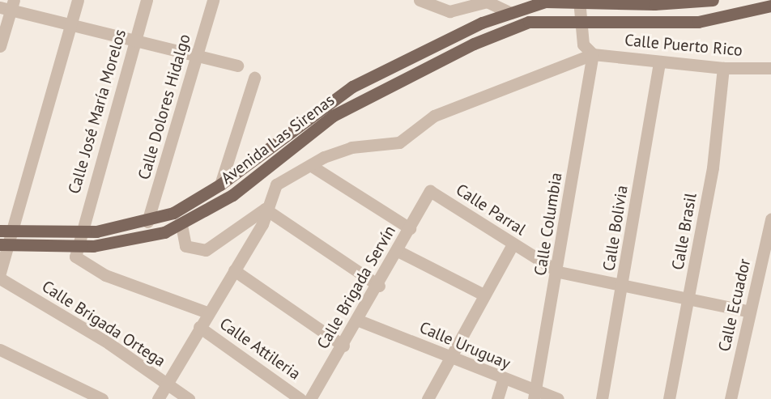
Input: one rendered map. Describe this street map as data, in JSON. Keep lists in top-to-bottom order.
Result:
{
  "streets": {
    "main road": ["Avenida Las Sirenas"],
    "street": [
      "Calle Puerto Rico",
      "Calle Dolores Hidalgo",
      "Calle José María Morelos",
      "Calle Parral",
      "Calle Columbia",
      "Calle Bolivia",
      "Calle Brasil",
      "Calle Brigada Servín",
      "Calle Ecuador",
      "Calle Brigada Ortega",
      "Calle Uruguay",
      "Calle Attileria"
    ]
  },
  "crossings": [
    ["Calle Puerto Rico", "Calle Columbia"],
    ["Calle Puerto Rico", "Calle Bolivia"],
    ["Calle Puerto Rico", "Calle Brasil"],
    ["Calle Dolores Hidalgo", "Avenida Las Sirenas"],
    ["Calle José María Morelos", "Avenida Las Sirenas"],
    ["Calle Parral", "Calle Columbia"],
    ["Calle Parral", "Calle Bolivia"],
    ["Calle Parral", "Calle Brasil"],
    ["Calle Parral", "Calle Brigada Servín"],
    ["Calle Parral", "Calle Ecuador"],
    ["Calle Columbia", "Calle Uruguay"],
    ["Calle Brigada Servín", "Calle Uruguay"]
  ]
}
